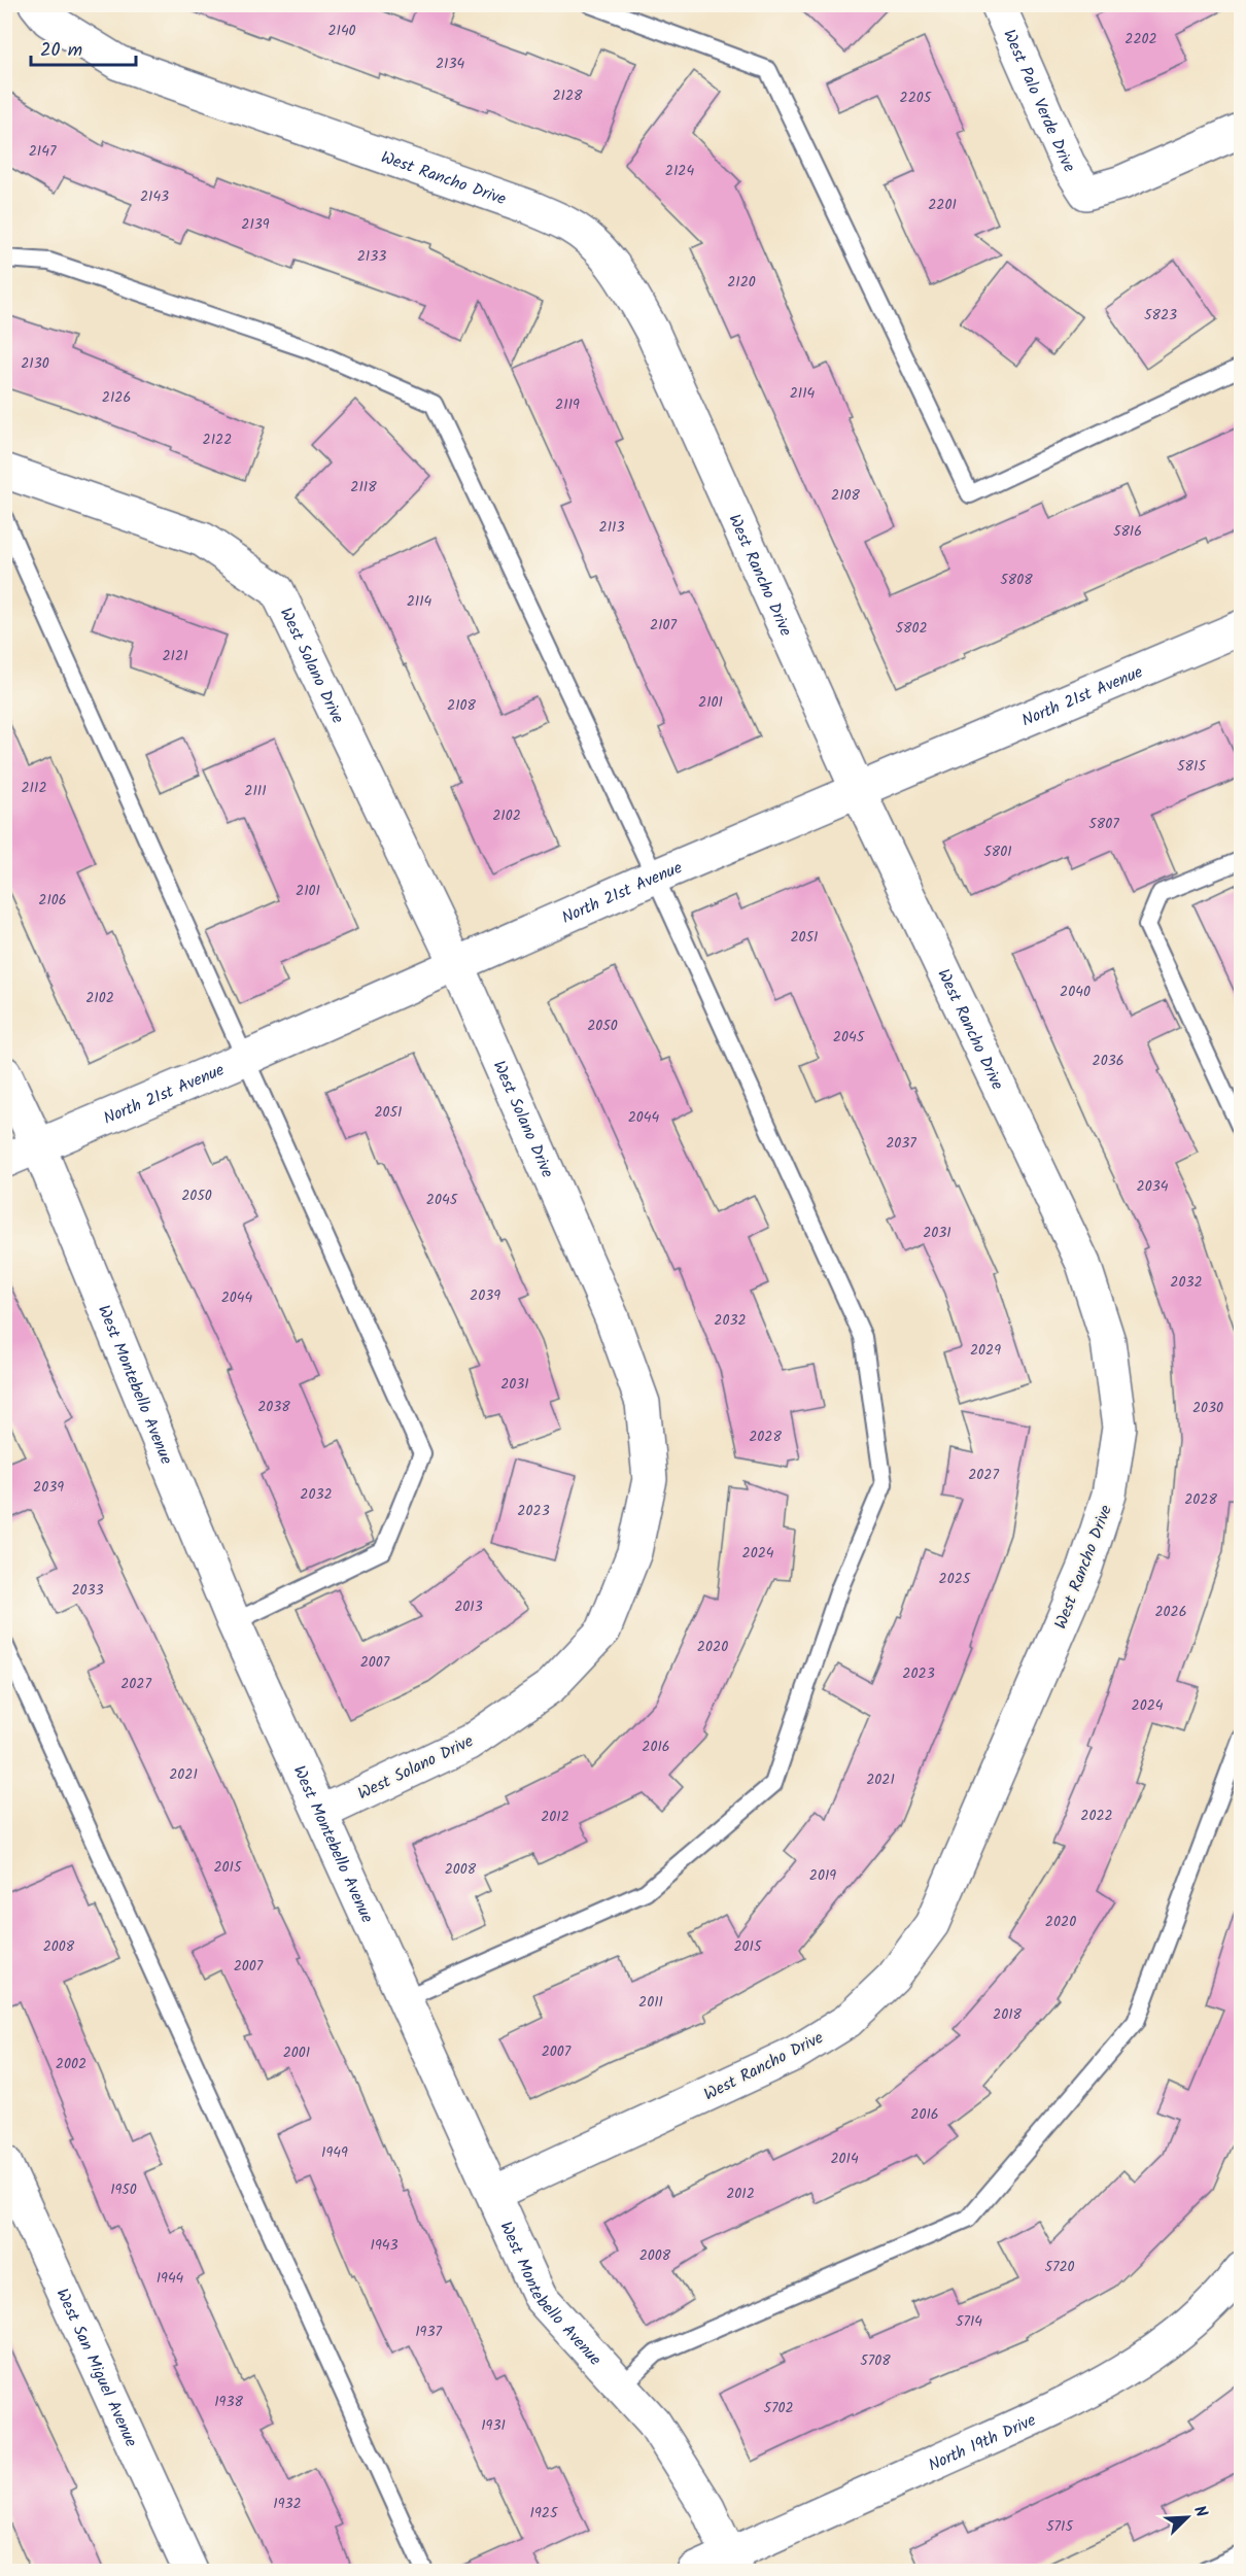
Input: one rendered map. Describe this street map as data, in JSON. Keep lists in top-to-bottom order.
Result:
{
  "streets": {
    "street": [
      "West Palo Verde Drive",
      "West Rancho Drive",
      "West Solano Drive",
      "North 21st Avenue",
      "West Montebello Avenue",
      "West San Miguel Avenue",
      "North 19th Drive"
    ]
  },
  "crossings": [
    ["West Rancho Drive", "North 21st Avenue"],
    ["West Rancho Drive", "West Montebello Avenue"],
    ["West Solano Drive", "North 21st Avenue"],
    ["West Solano Drive", "West Montebello Avenue"],
    ["North 21st Avenue", "West Montebello Avenue"],
    ["West Montebello Avenue", "North 19th Drive"]
  ],
  "house_numbers": [
    "2140",
    "2202",
    "2134",
    "2128",
    "2205",
    "2147",
    "2124",
    "2143",
    "2201",
    "2139",
    "2133",
    "2120",
    "5823",
    "2130",
    "2114",
    "2126",
    "2119",
    "2122",
    "2118",
    "2108",
    "2113",
    "5816",
    "5808",
    "2114",
    "2107",
    "5802",
    "2121",
    "2101",
    "2108",
    "5815",
    "2112",
    "2111",
    "2102",
    "5807",
    "5801",
    "2101",
    "2106",
    "2051",
    "2040",
    "2102",
    "2050",
    "2045",
    "2036",
    "2051",
    "2044",
    "2037",
    "2034",
    "2050",
    "2045",
    "2031",
    "2032",
    "2039",
    "2044",
    "2032",
    "2029",
    "2031",
    "2038",
    "2030",
    "2028",
    "2027",
    "2039",
    "2032",
    "2028",
    "2023",
    "2024",
    "2025",
    "2033",
    "2013",
    "2026",
    "2020",
    "2007",
    "2023",
    "2027",
    "2024",
    "2016",
    "2021",
    "2021",
    "2022",
    "2012",
    "2015",
    "2008",
    "2019",
    "2020",
    "2008",
    "2015",
    "2007",
    "2011",
    "2018",
    "2007",
    "2001",
    "2002",
    "2016",
    "1949",
    "2014",
    "1950",
    "2012",
    "1943",
    "2008",
    "5720",
    "1944",
    "5714",
    "1937",
    "5708",
    "1938",
    "5702",
    "1931",
    "1932",
    "1925",
    "5715"
  ],
  "scale_bar": "20 m",
  "north": "top right"
}
